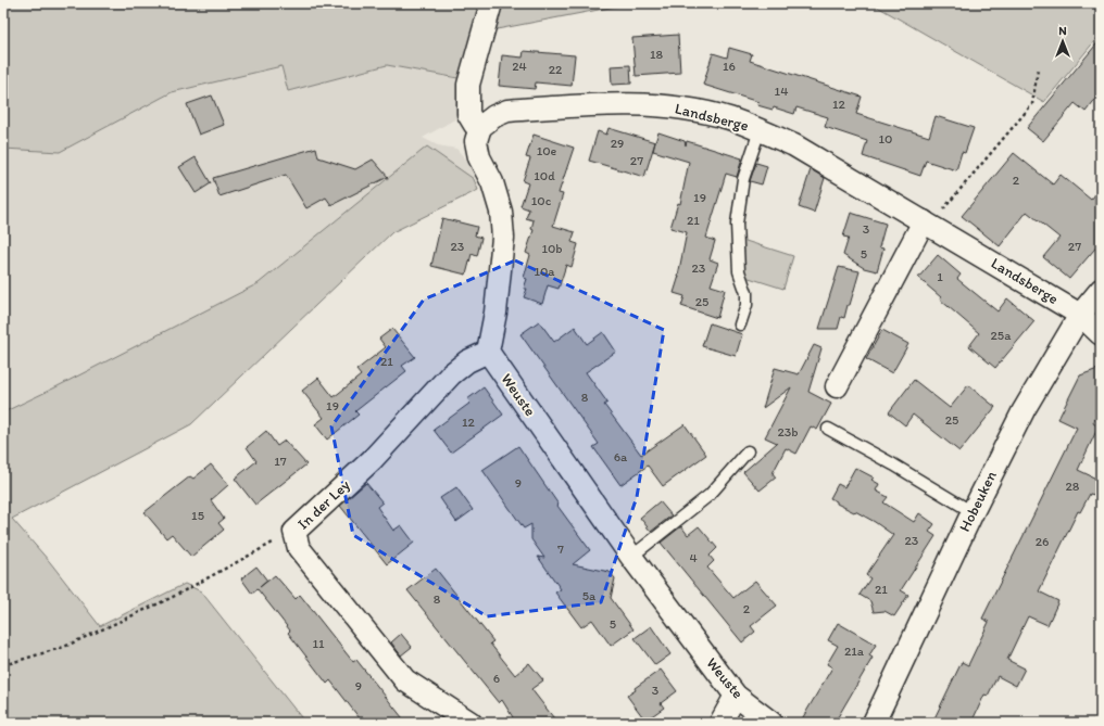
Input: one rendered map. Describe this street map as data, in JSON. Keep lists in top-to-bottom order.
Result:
{
  "streets": {
    "street": [
      "Landsberge",
      "Weuste",
      "Hobeuken",
      "In der Ley"
    ]
  },
  "crossings": [
    ["Landsberge", "Hobeuken"],
    ["Weuste", "In der Ley"]
  ],
  "house_numbers": [
    "18",
    "24",
    "16",
    "22",
    "14",
    "12",
    "10",
    "29",
    "10e",
    "27",
    "10d",
    "2",
    "19",
    "10c",
    "21",
    "3",
    "23",
    "27",
    "10b",
    "5",
    "23",
    "10a",
    "1",
    "25",
    "25a",
    "21",
    "8",
    "19",
    "25",
    "12",
    "23b",
    "6a",
    "17",
    "9",
    "28",
    "15",
    "23",
    "26",
    "7",
    "4",
    "21",
    "5a",
    "8",
    "2",
    "5",
    "11",
    "21a",
    "6",
    "9",
    "3"
  ],
  "north": "top"
}
